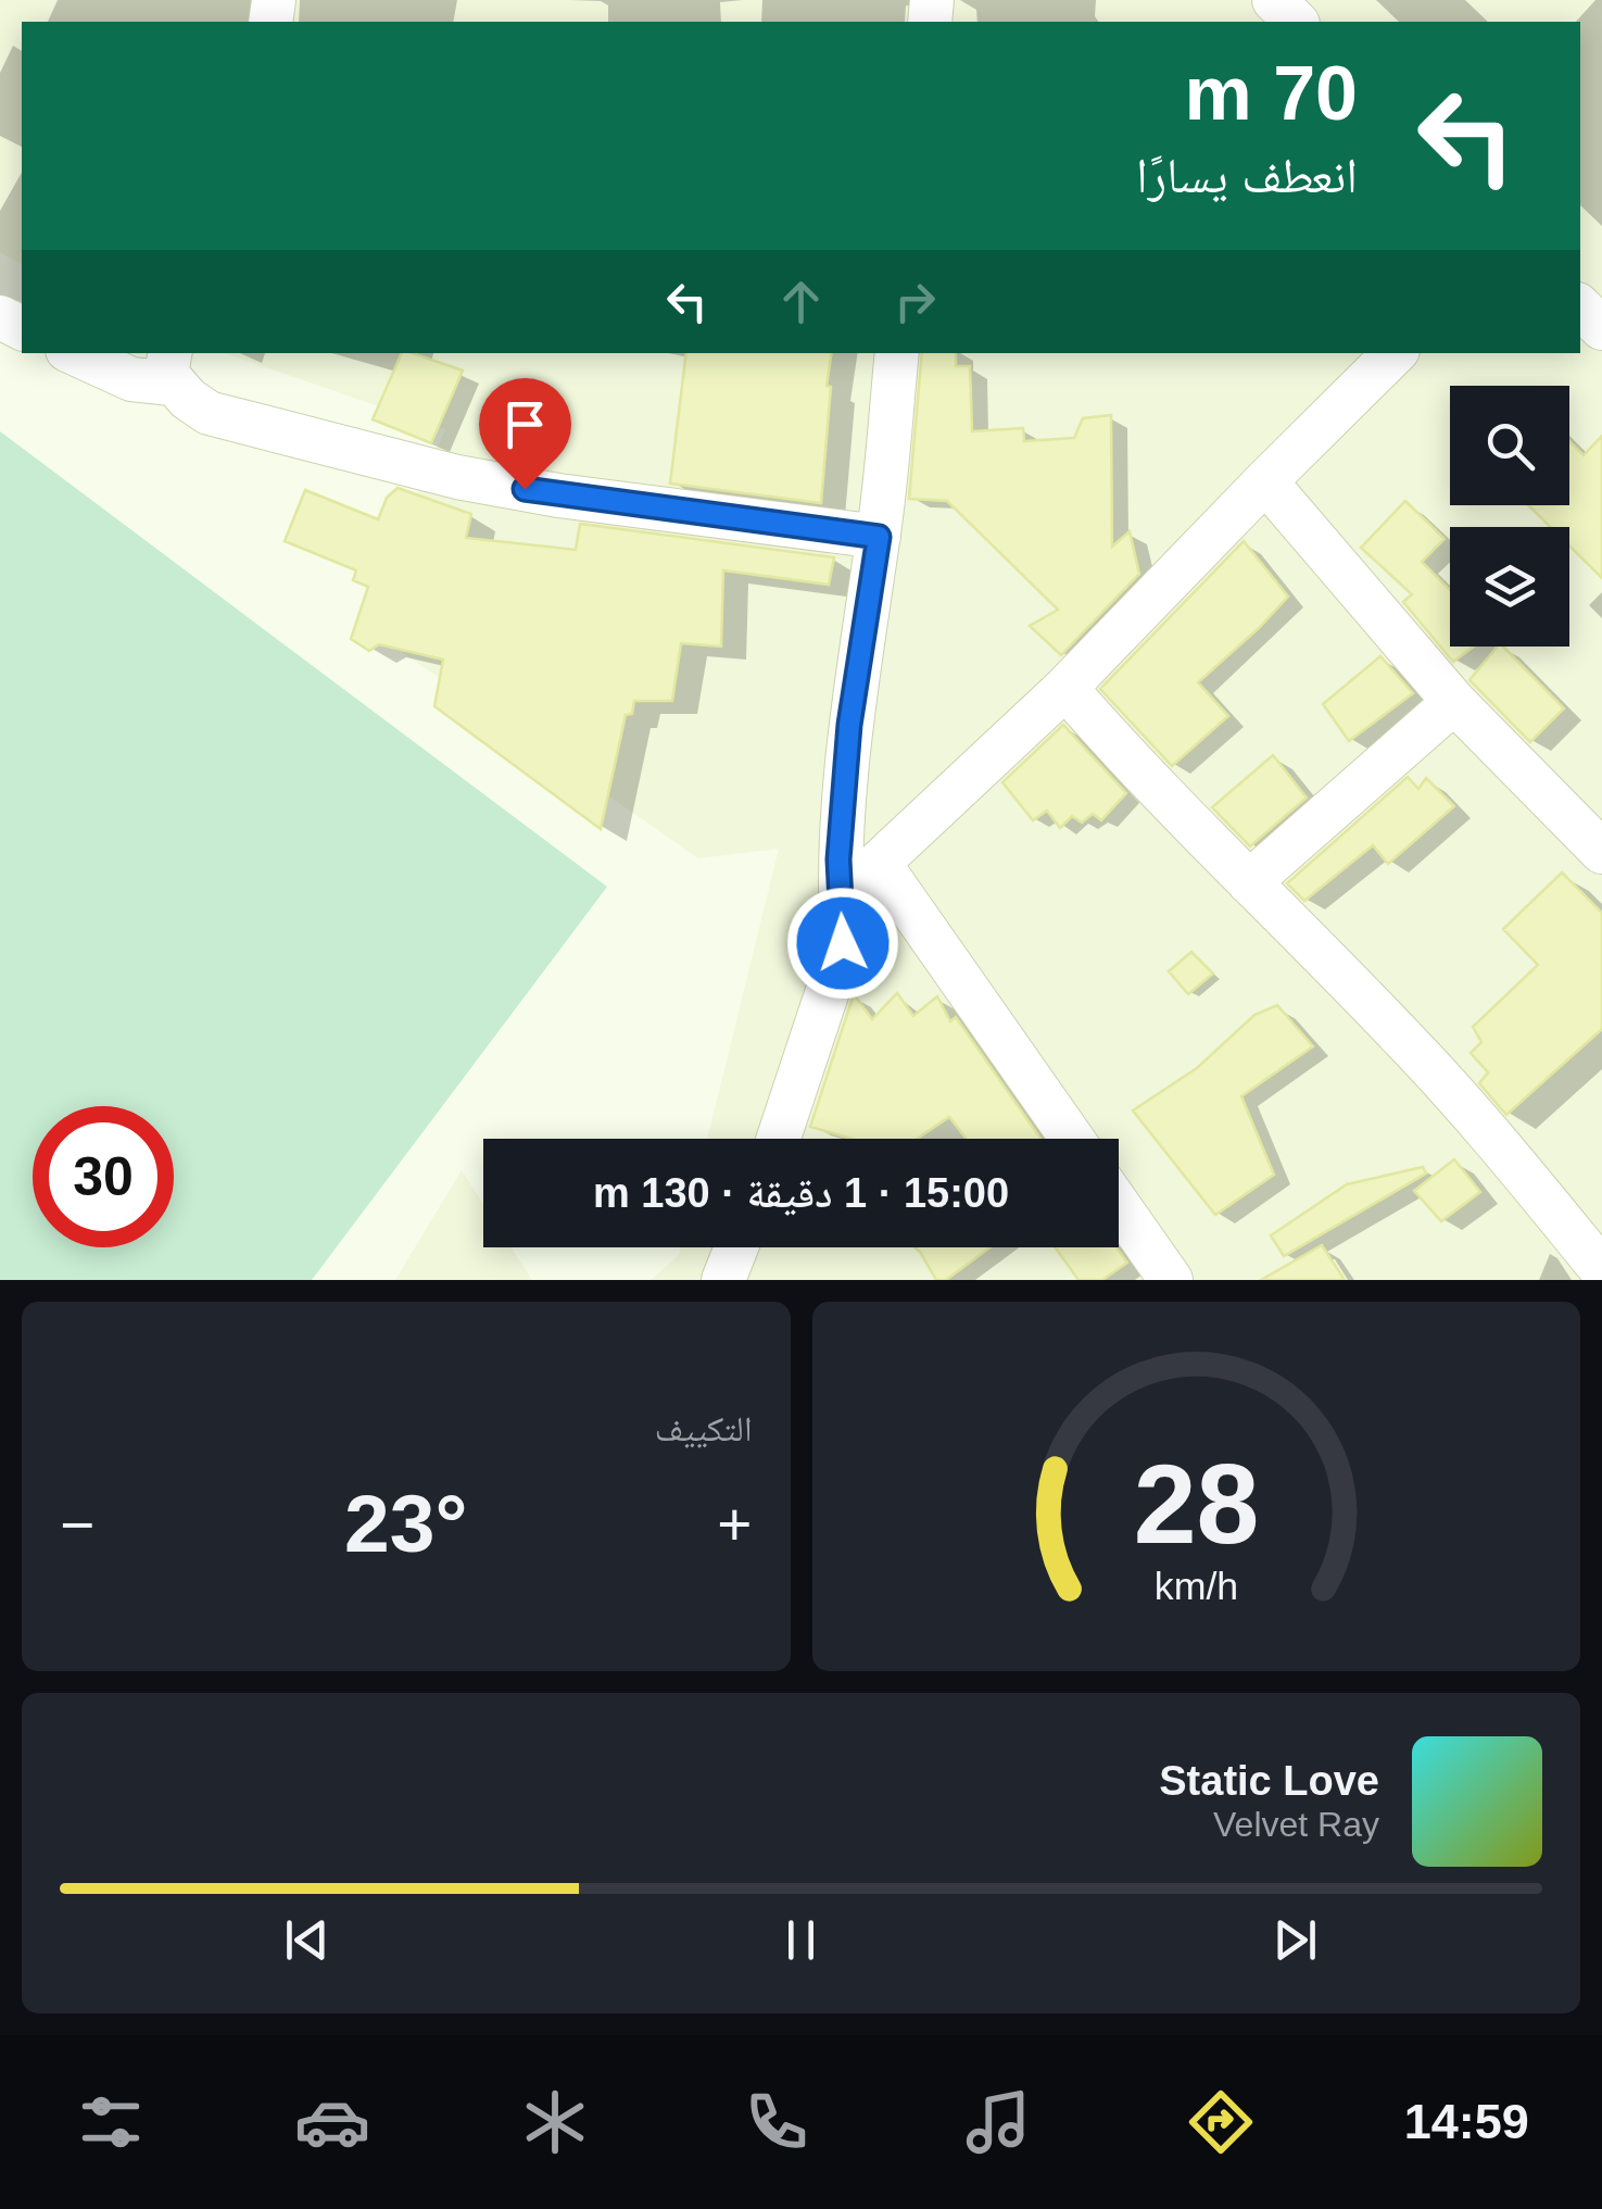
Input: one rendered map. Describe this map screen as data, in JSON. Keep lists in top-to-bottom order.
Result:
{
  "page": {
    "turn": ["70 m", "انعطف يسارًا"],
    "limit": "30",
    "trip": "15:00 · 1 دقيقة · 130 m",
    "tile": "التكييف",
    "heat": ["−", "23°", "+"],
    "song": ["Static Love", "Velvet Ray"],
    "tabs": "14:59",
    "gauge": ["28", "km/h"]
  }
}
